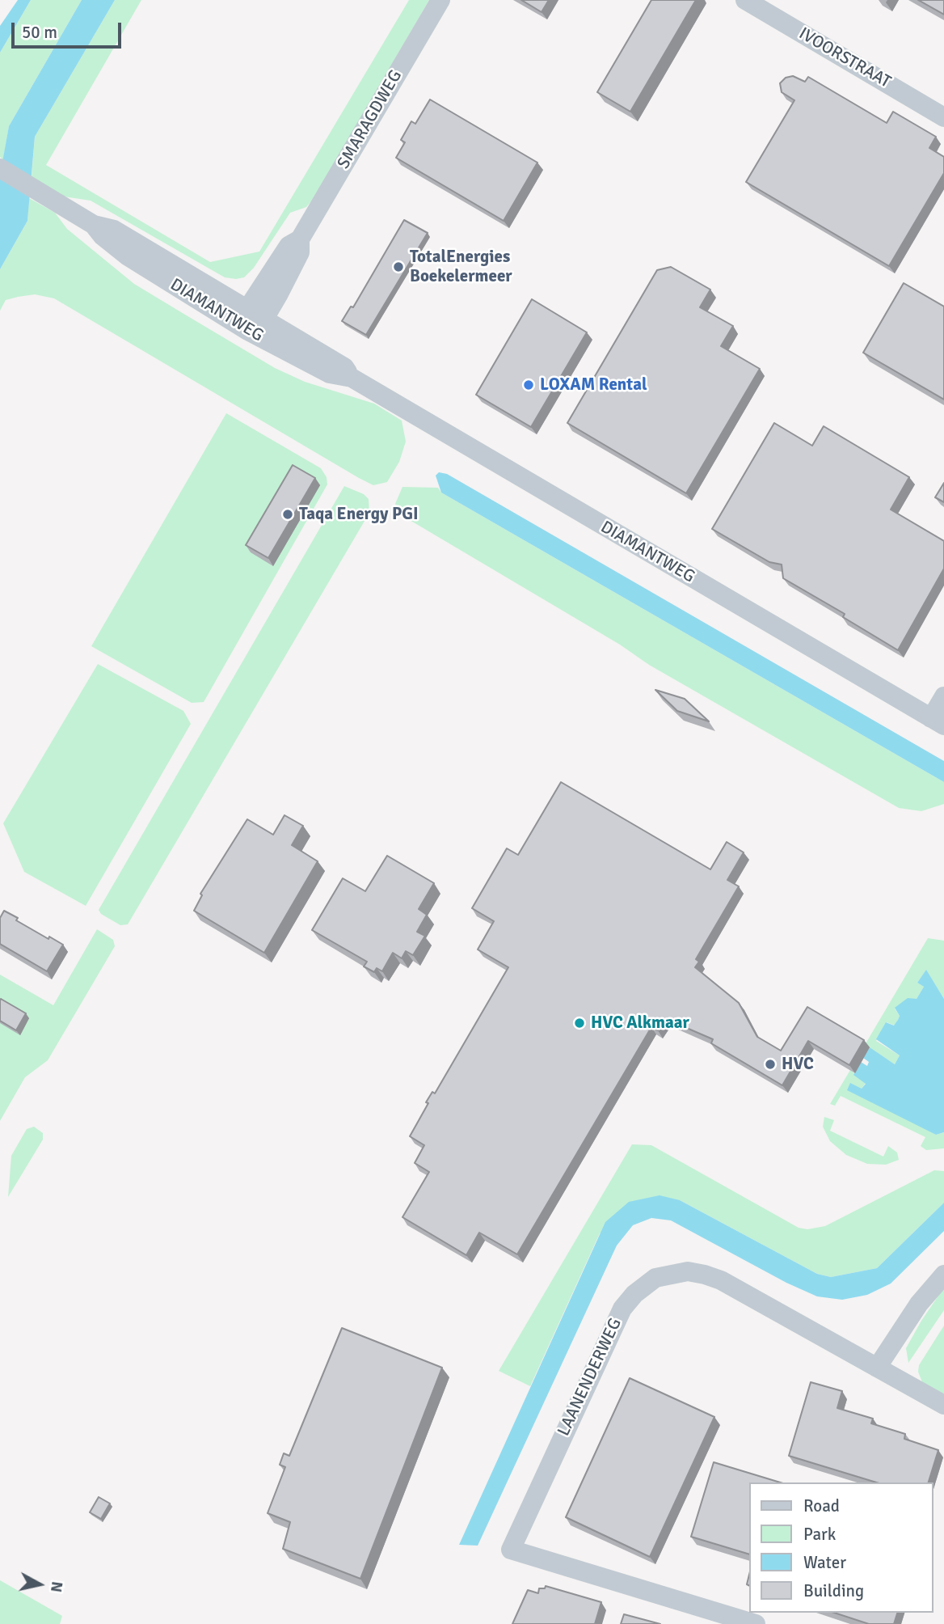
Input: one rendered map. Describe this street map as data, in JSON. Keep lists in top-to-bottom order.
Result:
{
  "streets": {
    "street": [
      "IVOORSTRAAT",
      "SMARAGDWEG",
      "DIAMANTWEG",
      "LAANENDERWEG"
    ]
  },
  "crossings": [
    ["SMARAGDWEG", "DIAMANTWEG"]
  ],
  "places": [
    "TotalEnergies Boekelermeer",
    "LOXAM Rental",
    "Taqa Energy PGI",
    "HVC Alkmaar",
    "HVC"
  ],
  "legend": [
    "Road",
    "Park",
    "Water",
    "Building"
  ],
  "scale_bar": "50 m",
  "north": "right"
}
